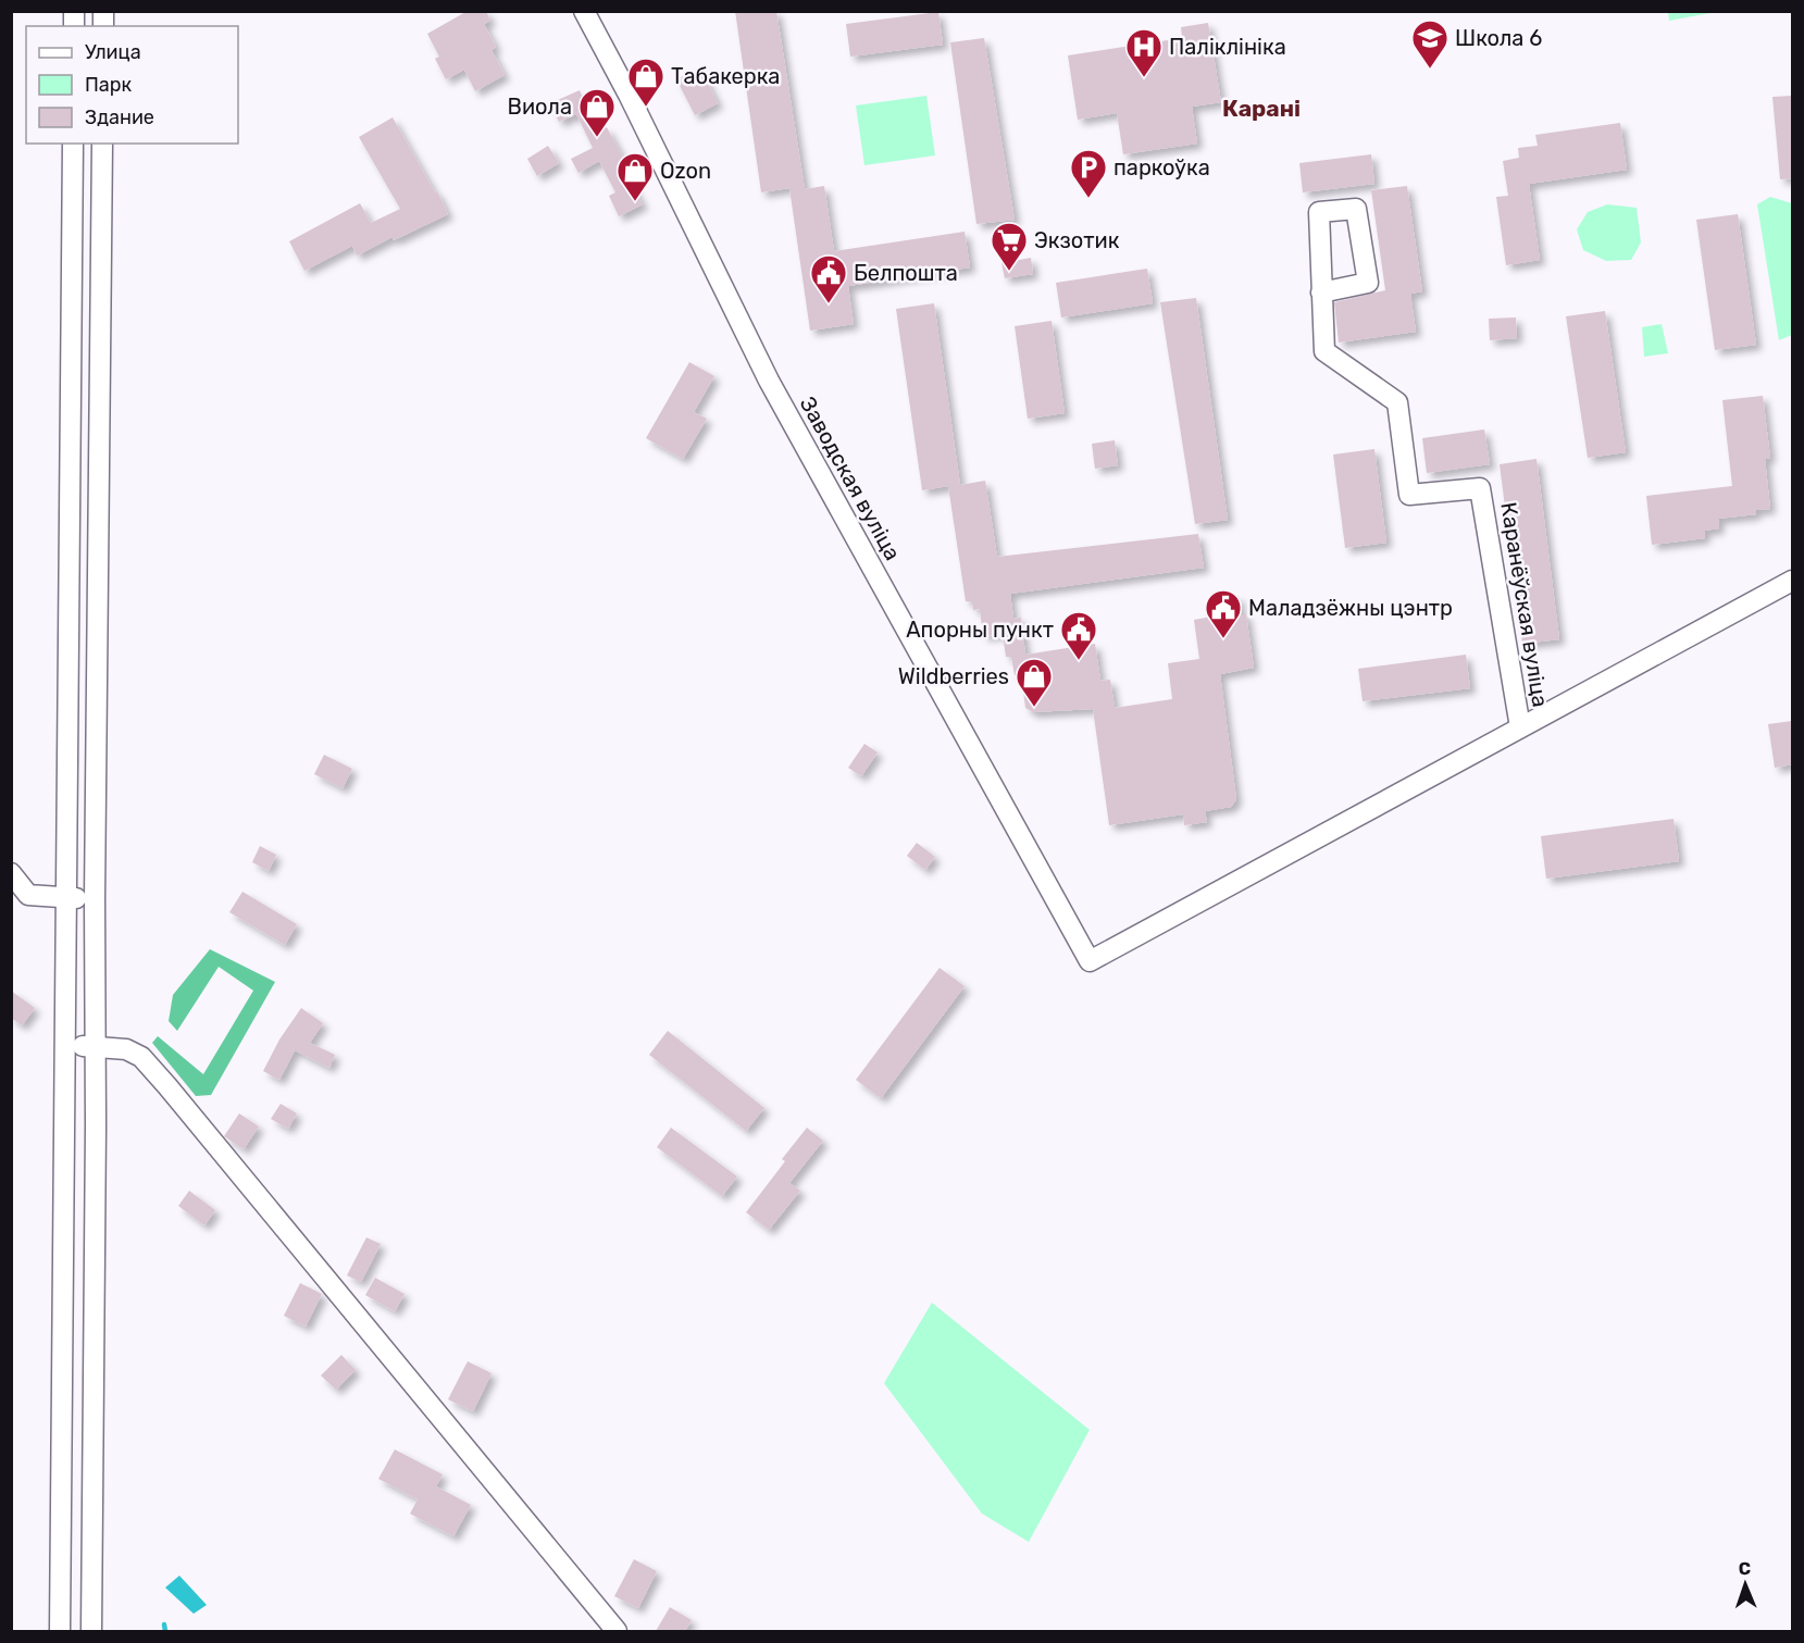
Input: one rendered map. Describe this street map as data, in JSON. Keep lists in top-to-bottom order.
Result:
{
  "streets": {
    "street": ["Заводская вуліца", "Каранёўская вуліца"]
  },
  "crossings": [
    ["Заводская вуліца", "Каранёўская вуліца"]
  ],
  "districts": ["Карані"],
  "places": {
    "school or university": ["Школа 6"],
    "hospital": ["Паліклініка"],
    "shop": [
      "Табакерка",
      "Виола",
      "Ozon",
      "Wildberries"
    ],
    "parking": ["паркоўка"],
    "supermarket": ["Экзотик"],
    "public building": ["Белпошта", "Маладзёжны цэнтр", "Апорны пункт"]
  },
  "legend": ["Улица", "Парк", "Здание"],
  "north": "top"
}
